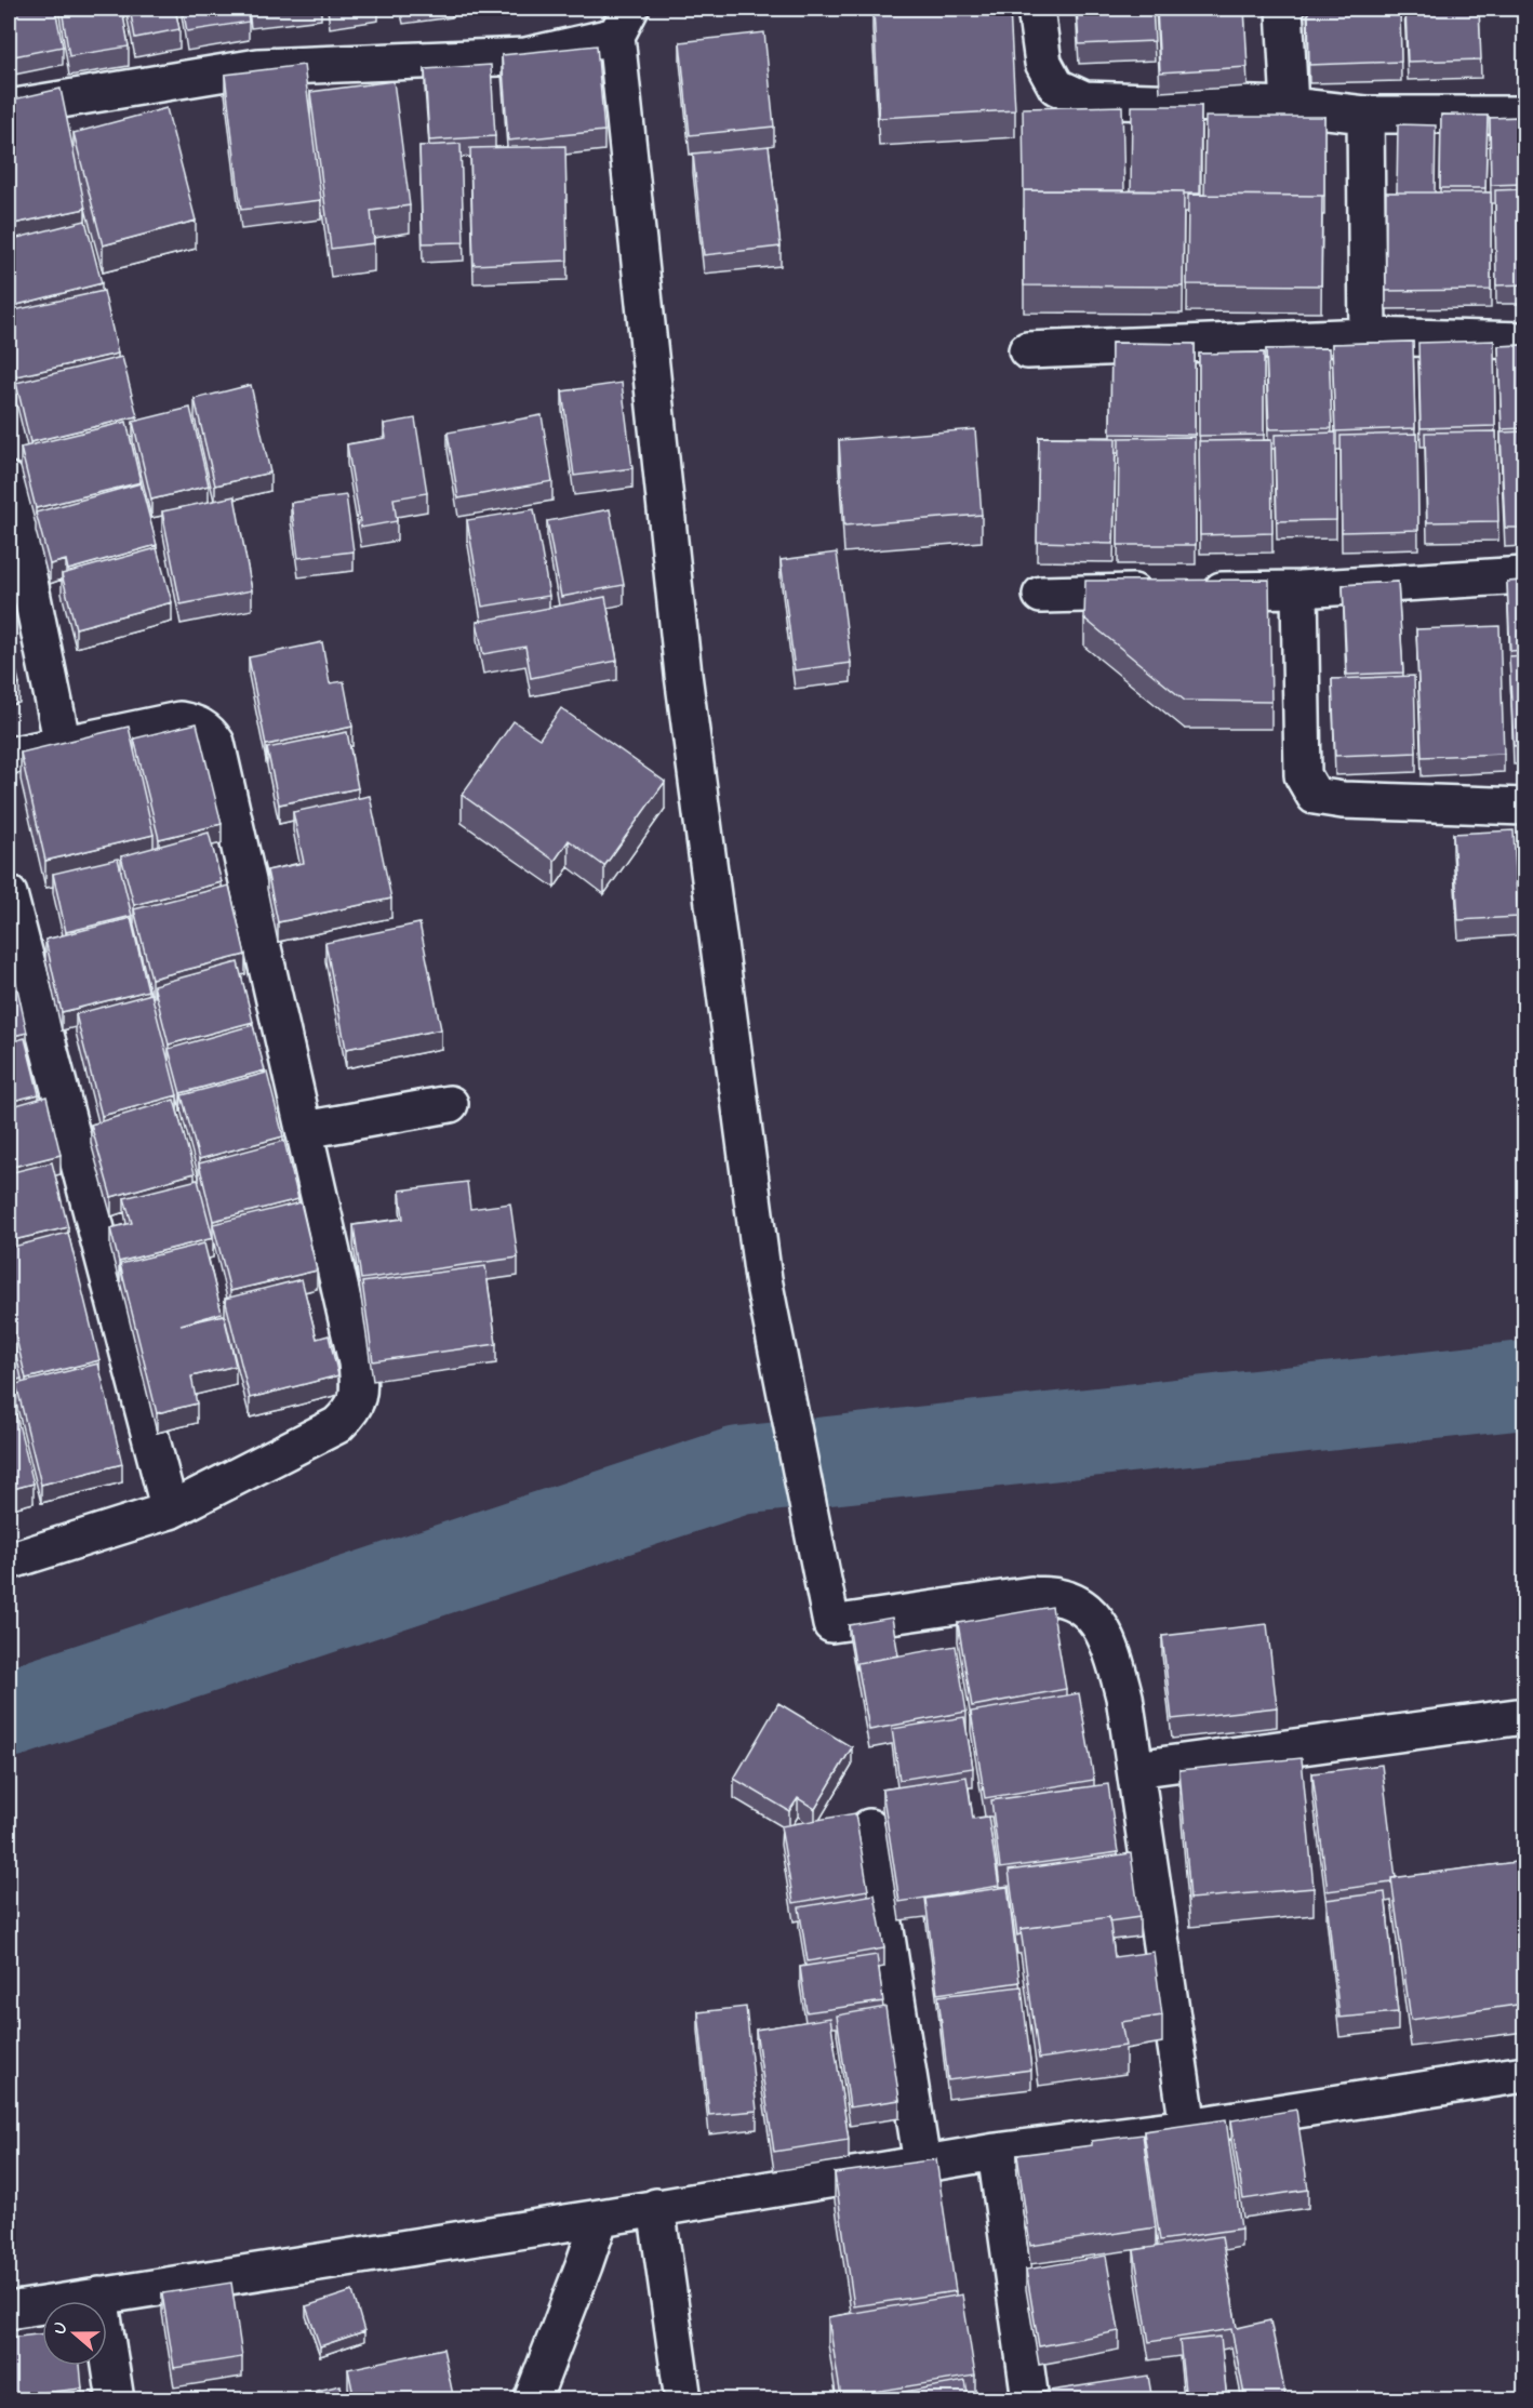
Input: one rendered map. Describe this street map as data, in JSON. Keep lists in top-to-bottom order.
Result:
{
  "north": "left"
}
